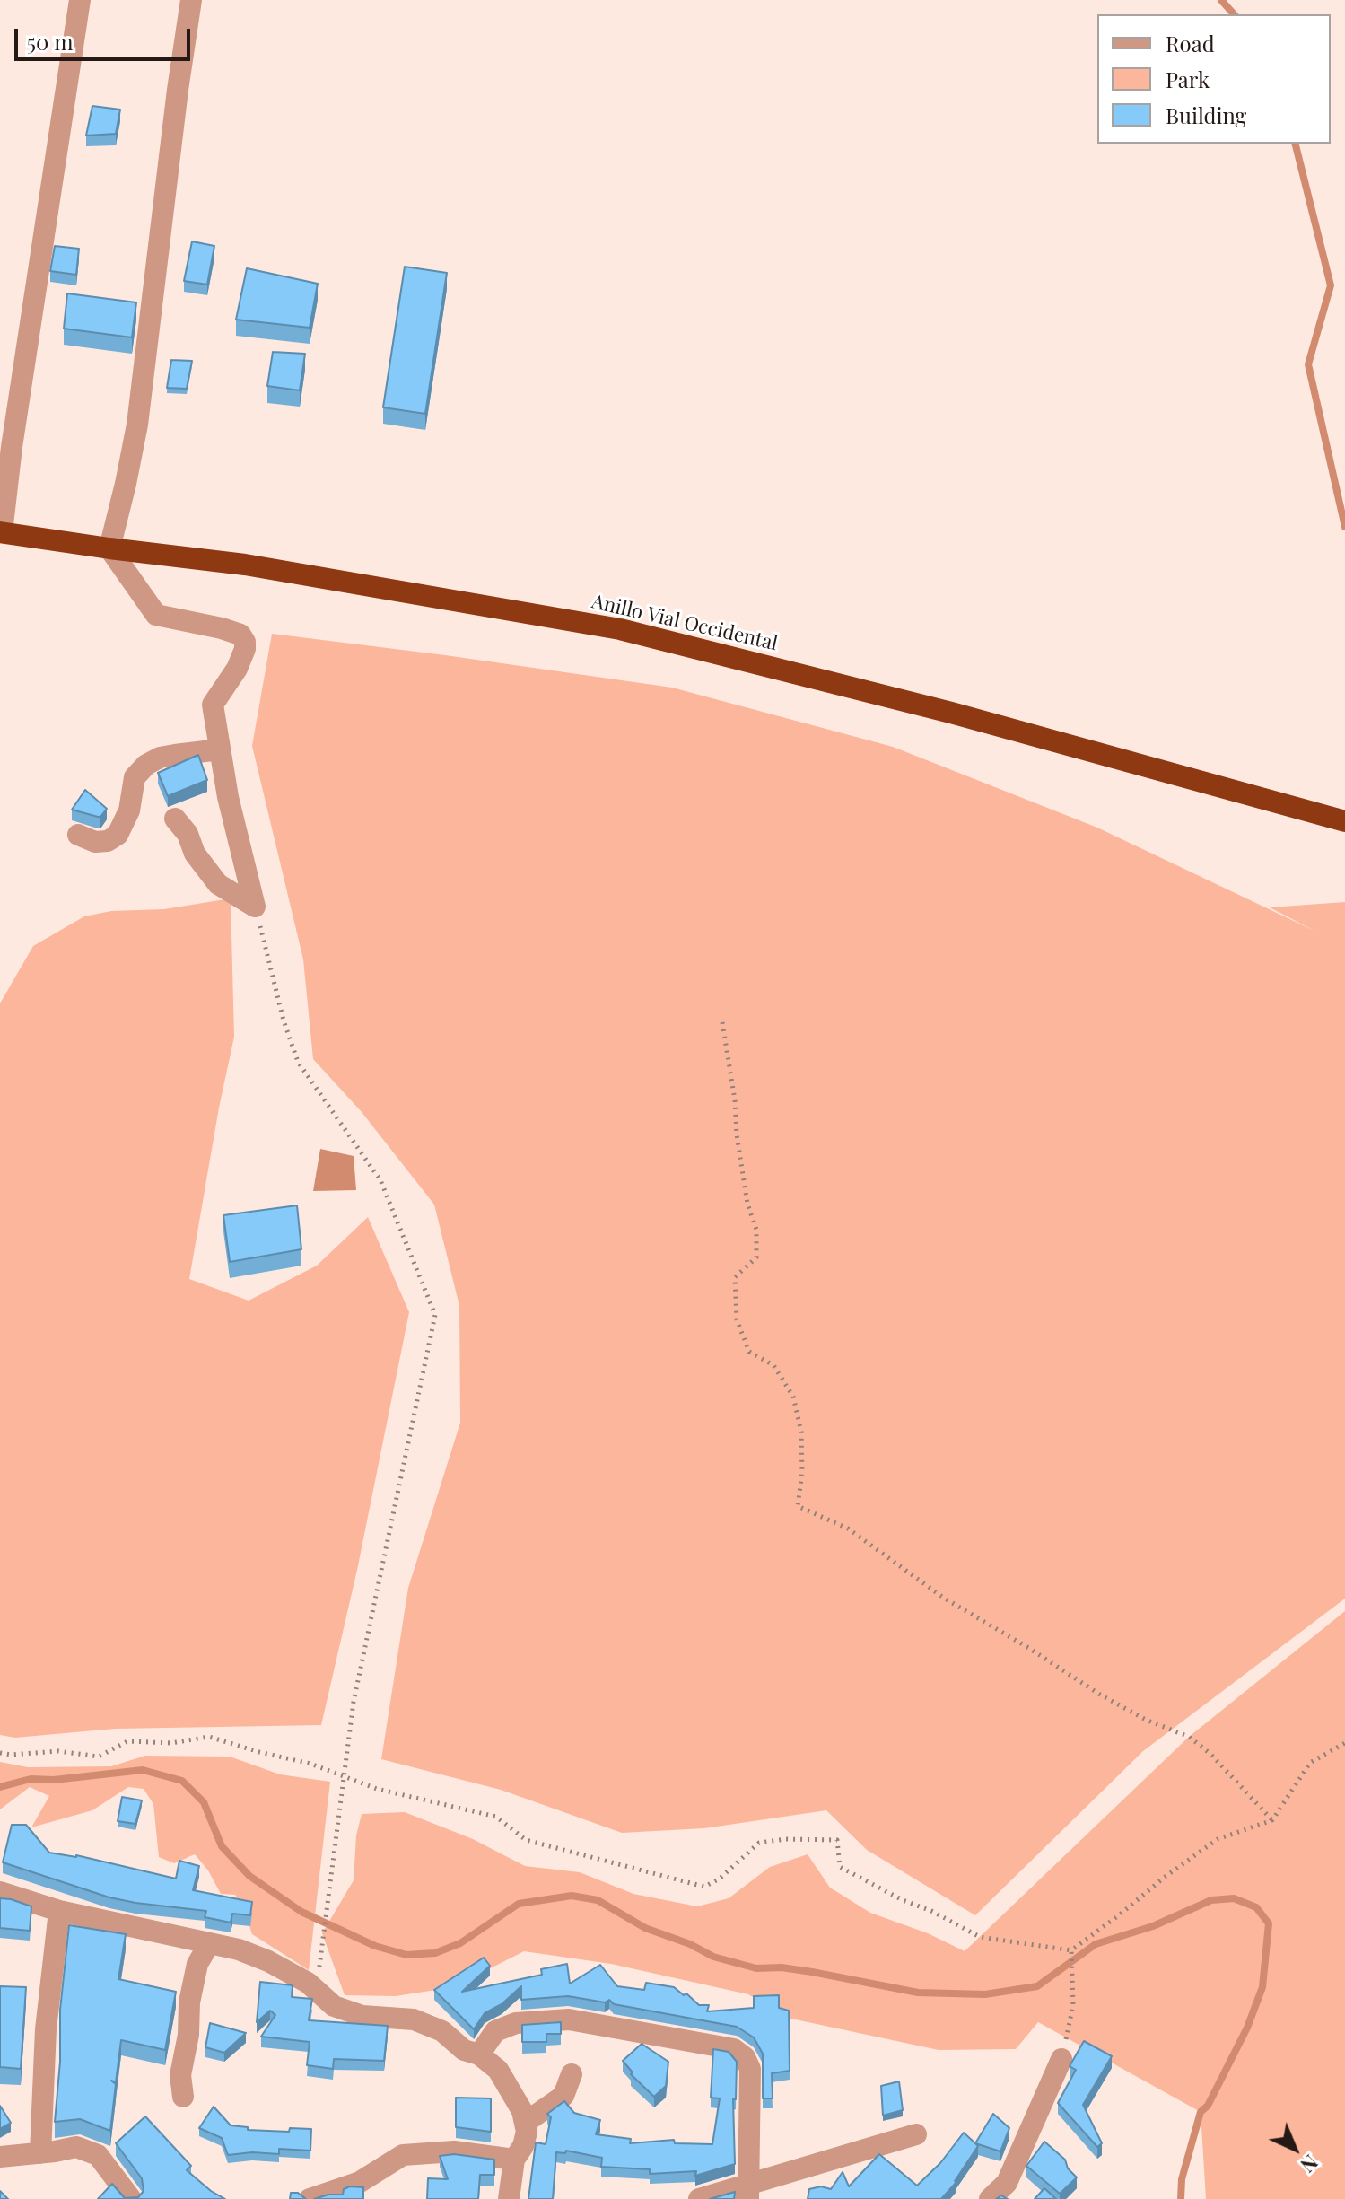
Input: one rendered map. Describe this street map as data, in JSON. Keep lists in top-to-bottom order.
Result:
{
  "streets": {
    "highway": ["Anillo Vial Occidental"]
  },
  "legend": ["Road", "Park", "Building"],
  "scale_bar": "50 m",
  "north": "bottom right"
}
